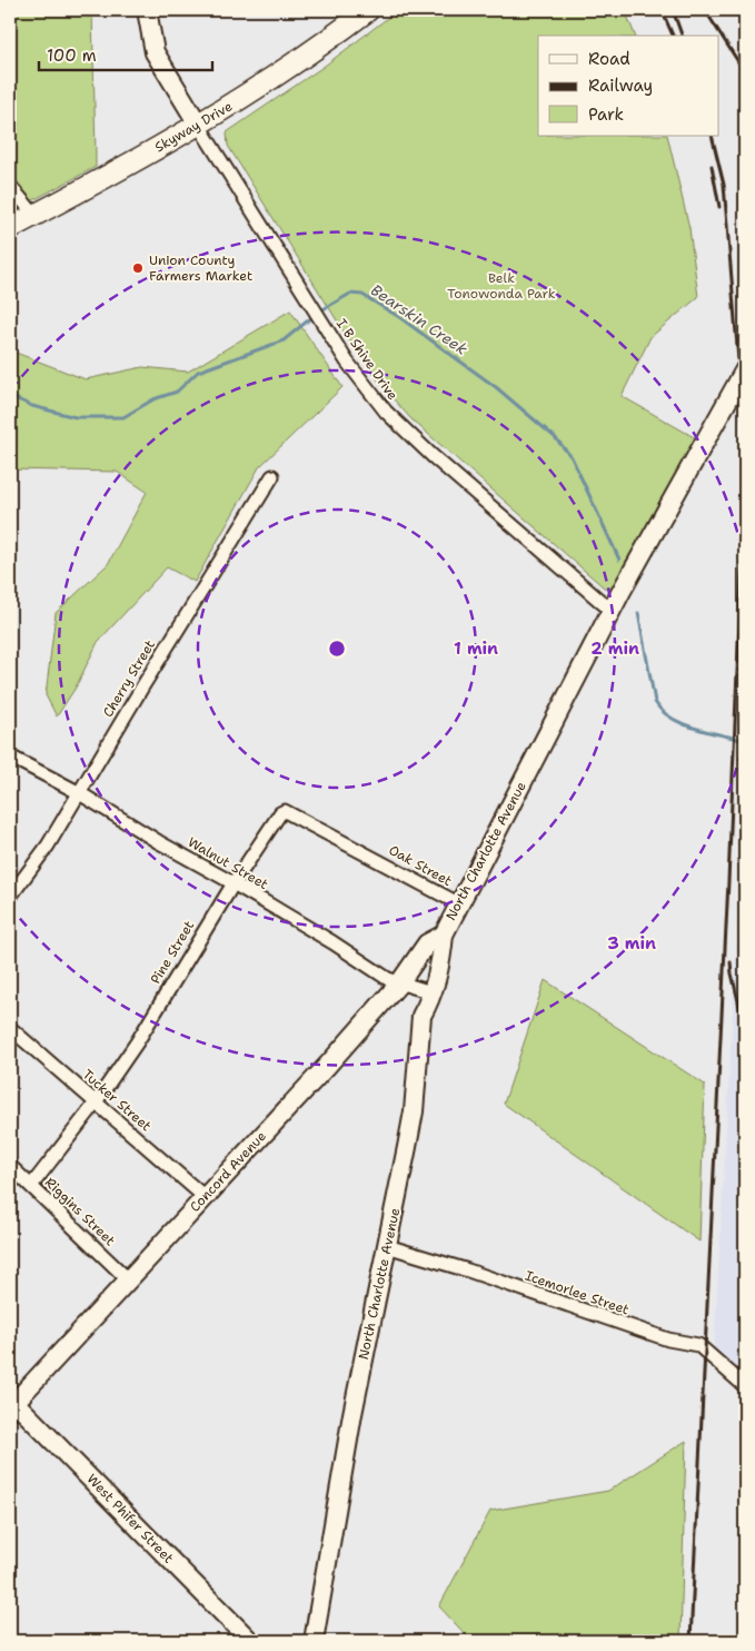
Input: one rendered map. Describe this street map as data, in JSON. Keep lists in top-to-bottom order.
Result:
{
  "streets": {
    "main road": [
      "Skyway Drive",
      "North Charlotte Avenue",
      "Concord Avenue",
      "West Phifer Street"
    ],
    "street": [
      "I B Shive Drive",
      "Cherry Street",
      "Walnut Street",
      "Oak Street",
      "Pine Street",
      "Tucker Street",
      "Riggins Street",
      "Icemorlee Street"
    ]
  },
  "crossings": [
    ["Skyway Drive", "I B Shive Drive"],
    ["I B Shive Drive", "North Charlotte Avenue"],
    ["Cherry Street", "Walnut Street"],
    ["North Charlotte Avenue", "Walnut Street"],
    ["North Charlotte Avenue", "Oak Street"],
    ["North Charlotte Avenue", "Concord Avenue"],
    ["North Charlotte Avenue", "Icemorlee Street"],
    ["Walnut Street", "Pine Street"],
    ["Walnut Street", "Concord Avenue"],
    ["Oak Street", "Pine Street"],
    ["Pine Street", "Tucker Street"],
    ["Pine Street", "Riggins Street"],
    ["Tucker Street", "Concord Avenue"],
    ["Concord Avenue", "Riggins Street"],
    ["Concord Avenue", "West Phifer Street"]
  ],
  "water": ["Bearskin Creek"],
  "parks": ["Belk Tonowonda Park"],
  "places": ["Union County Farmers Market"],
  "legend": ["Road", "Railway", "Park"],
  "scale_bar": "100 m",
  "rings": ["1 min", "2 min", "3 min"]
}
